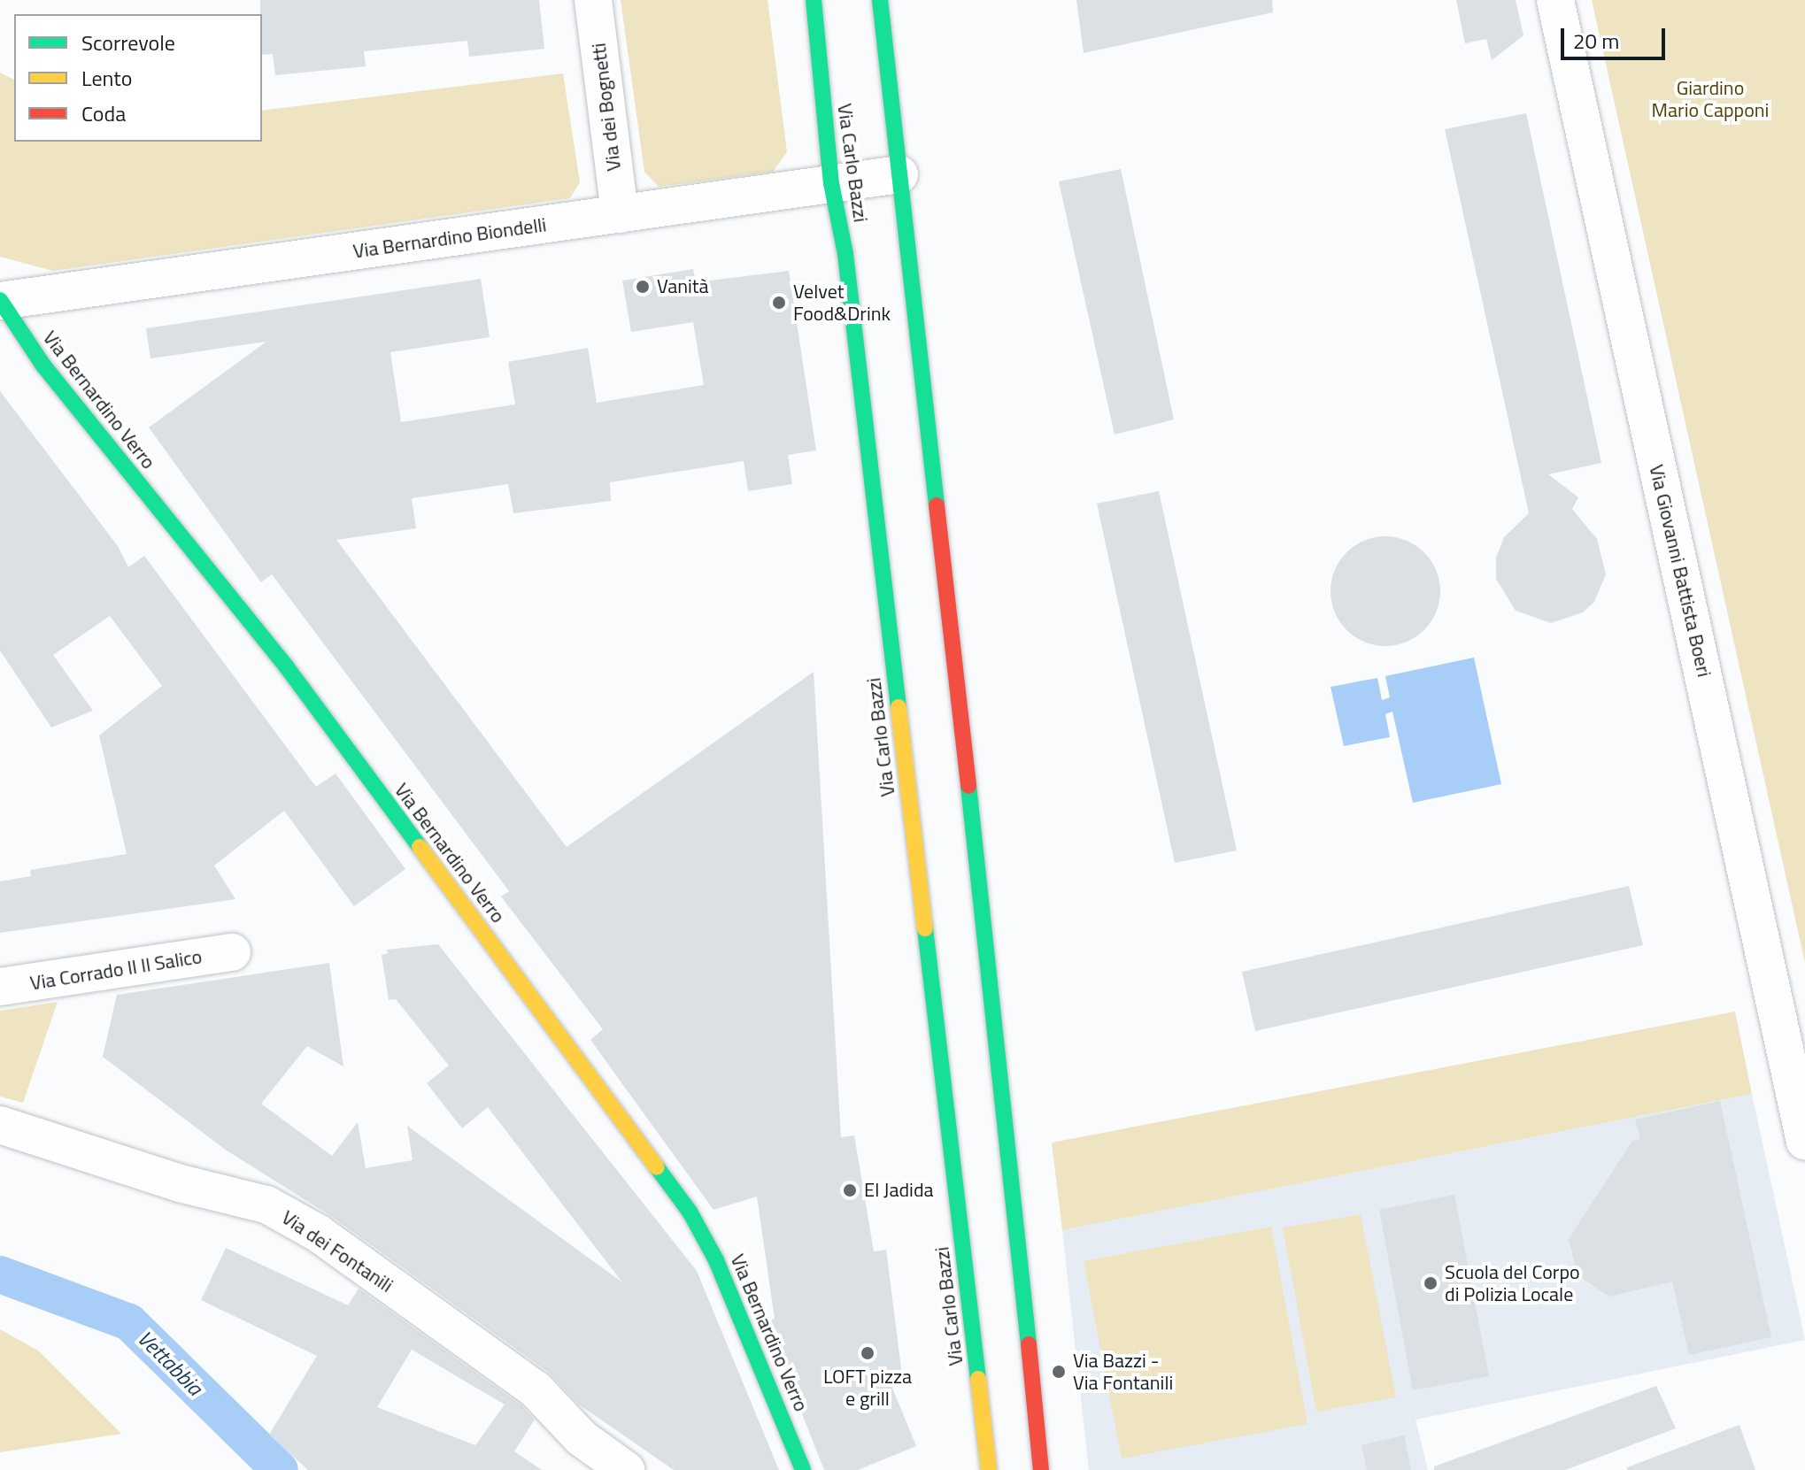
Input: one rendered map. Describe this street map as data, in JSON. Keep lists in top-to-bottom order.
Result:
{
  "streets": {
    "main road": ["Via Carlo Bazzi", "Via Bernardino Verro"],
    "street": [
      "Via dei Bognetti",
      "Via Bernardino Biondelli",
      "Via Giovanni Battista Boeri",
      "Via Corrado II Il Salico",
      "Via dei Fontanili"
    ]
  },
  "crossings": [
    ["Via dei Bognetti", "Via Bernardino Biondelli"],
    ["Via Carlo Bazzi", "Via Bernardino Biondelli"],
    ["Via Bernardino Biondelli", "Via Bernardino Verro"]
  ],
  "water": ["Vettabbia"],
  "parks": ["Giardino Mario Capponi"],
  "places": [
    "Vanità",
    "Velvet Food&Drink",
    "El Jadida",
    "Scuola del Corpo di Polizia Locale",
    "LOFT pizza e grill",
    "Via Bazzi - Via Fontanili"
  ],
  "legend": ["Scorrevole", "Lento", "Coda"],
  "scale_bar": "20 m"
}
